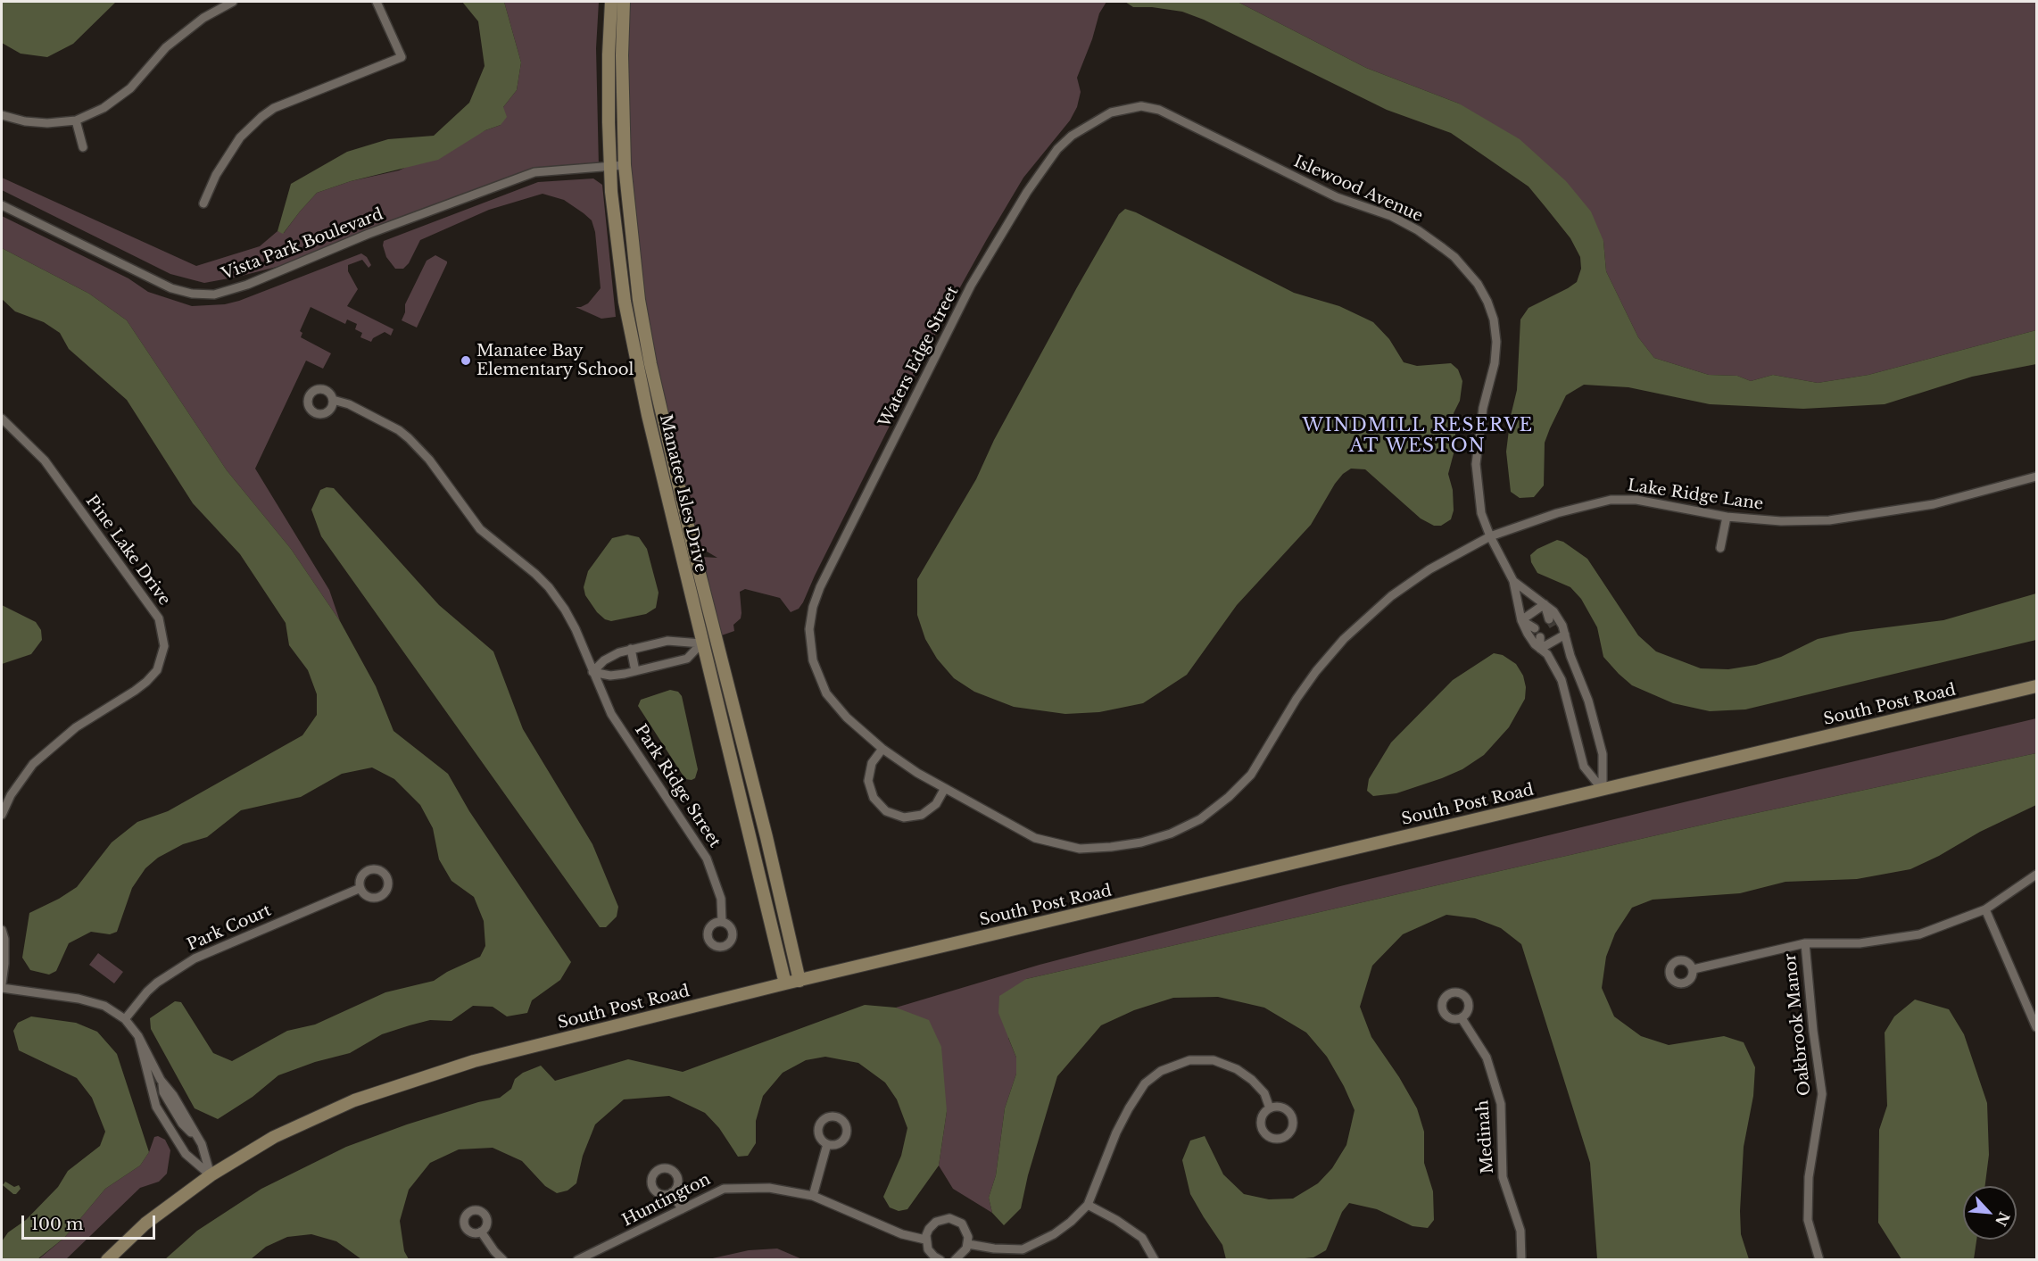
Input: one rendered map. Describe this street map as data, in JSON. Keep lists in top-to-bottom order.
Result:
{
  "streets": {
    "street": [
      "Islewood Avenue",
      "Vista Park Boulevard",
      "Waters Edge Street",
      "Manatee Isles Drive",
      "Lake Ridge Lane",
      "Pine Lake Drive",
      "South Post Road",
      "Park Ridge Street",
      "Park Court",
      "Oakbrook Manor",
      "Medinah",
      "Huntington"
    ]
  },
  "crossings": [
    ["Islewood Avenue", "Waters Edge Street"],
    ["Islewood Avenue", "Lake Ridge Lane"],
    ["Vista Park Boulevard", "Manatee Isles Drive"],
    ["Waters Edge Street", "Lake Ridge Lane"],
    ["Manatee Isles Drive", "South Post Road"]
  ],
  "districts": ["WINDMILL RESERVE AT WESTON"],
  "places": ["Manatee Bay Elementary School"],
  "scale_bar": "100 m",
  "north": "bottom right"
}
